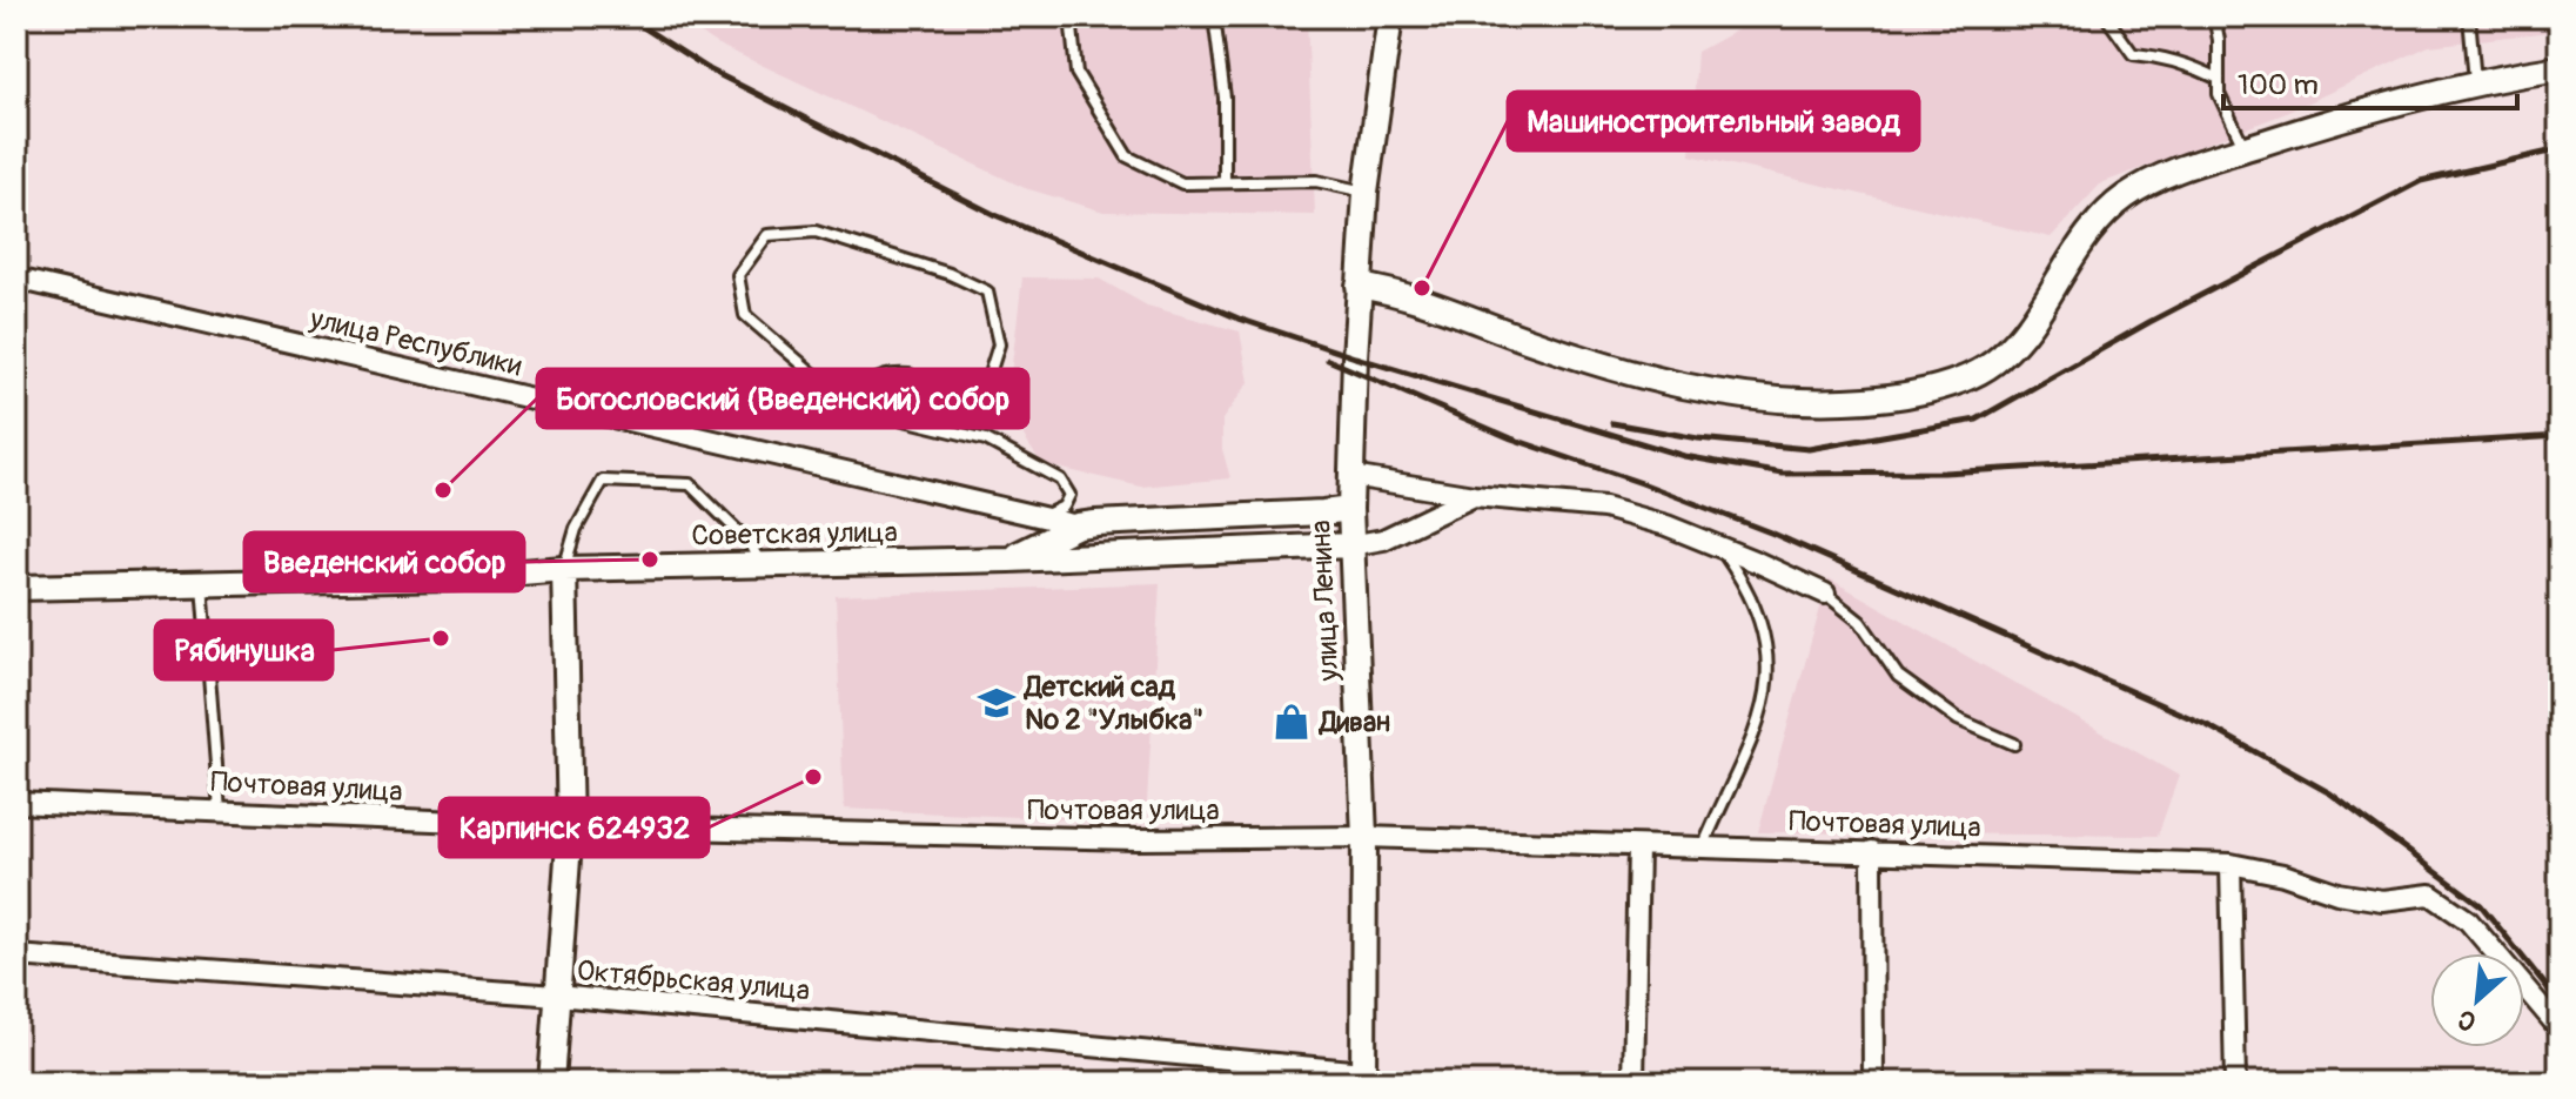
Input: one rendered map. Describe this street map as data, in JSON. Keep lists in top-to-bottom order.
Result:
{
  "streets": {
    "street": [
      "улица Республики",
      "Советская улица",
      "улица Ленина",
      "Почтовая улица",
      "Октябрьская улица"
    ]
  },
  "crossings": [
    ["улица Республики", "Советская улица"],
    ["Советская улица", "улица Ленина"],
    ["улица Ленина", "Почтовая улица"],
    ["улица Ленина", "Октябрьская улица"]
  ],
  "places": {
    "other": [
      "Машиностроительный завод",
      "Богословский (Введенский) собор",
      "Введенский собор",
      "Рябинушка",
      "Карпинск 624932"
    ],
    "school or university": ["Детский сад № 2 \"Улыбка\""],
    "shop": ["Диван"]
  },
  "scale_bar": "100 m",
  "north": "bottom left"
}
